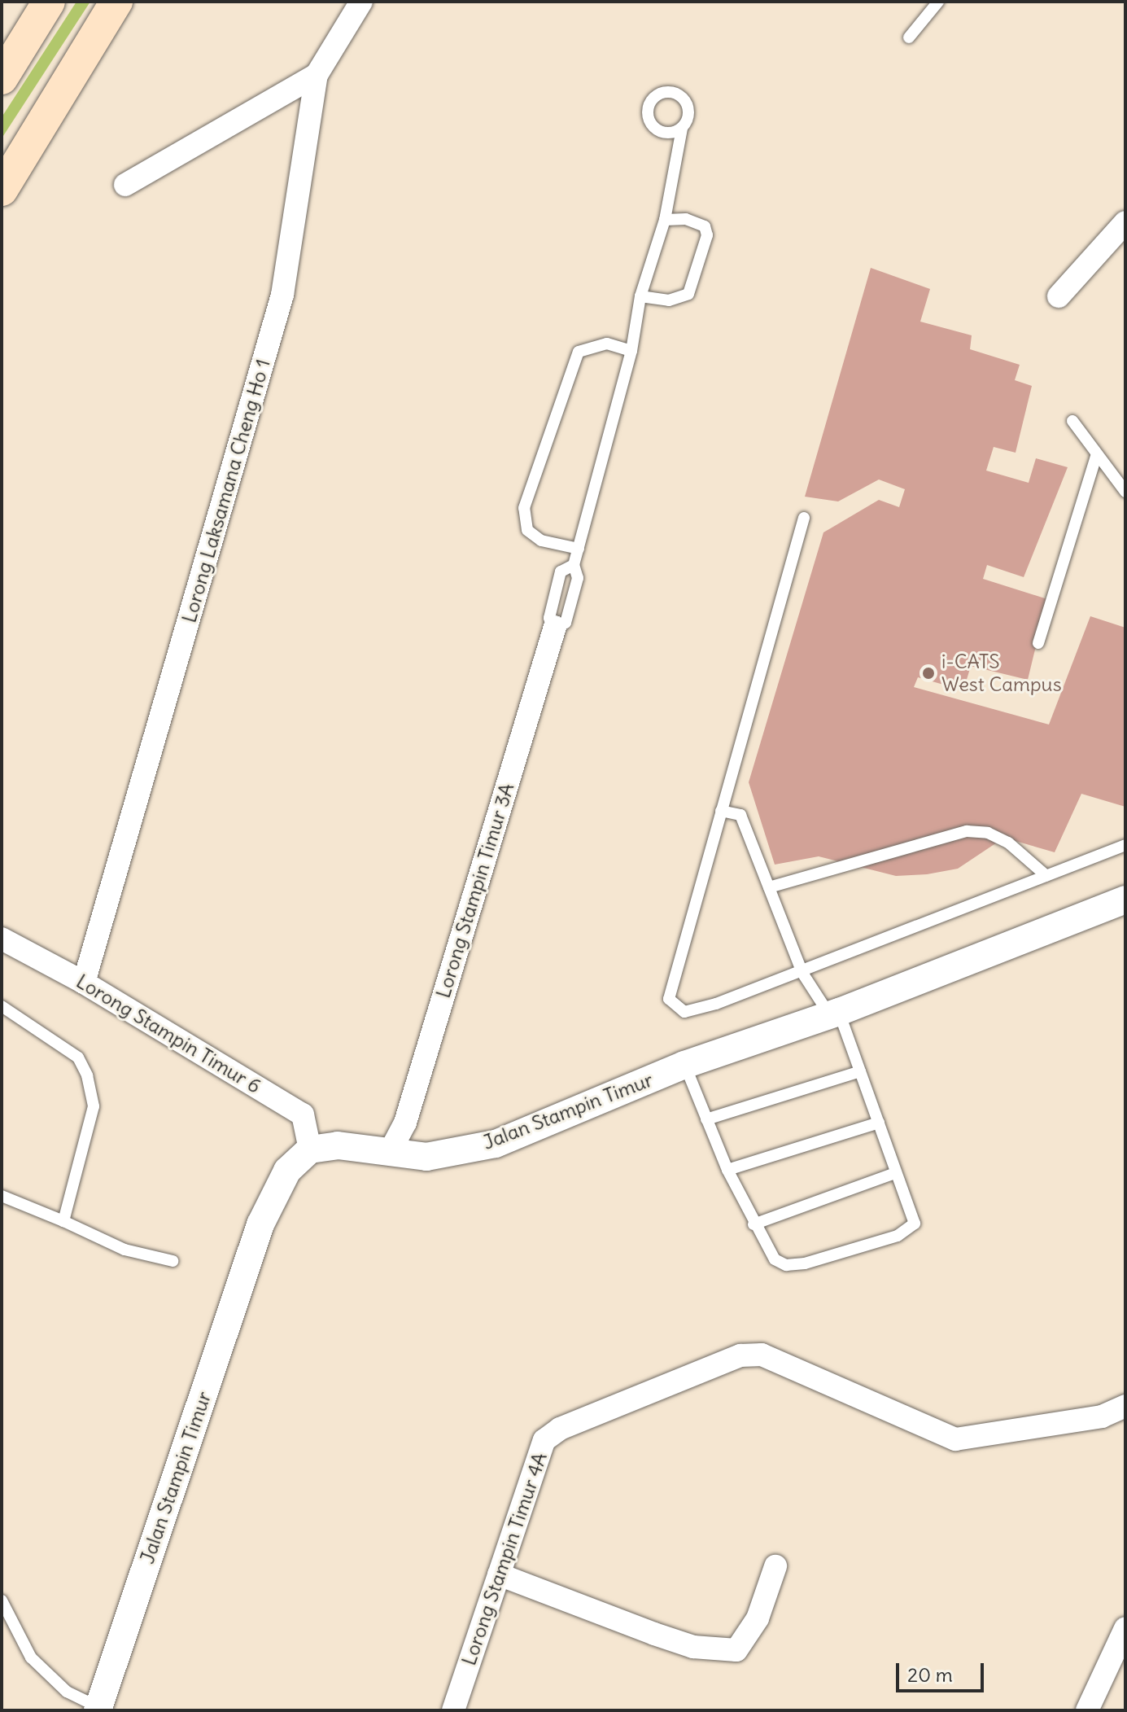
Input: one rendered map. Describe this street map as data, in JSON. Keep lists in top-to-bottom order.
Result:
{
  "streets": {
    "street": [
      "Lorong Laksamana Cheng Ho 1",
      "Lorong Stampin Timur 3A",
      "Lorong Stampin Timur 6",
      "Jalan Stampin Timur",
      "Lorong Stampin Timur 4A"
    ]
  },
  "crossings": [
    ["Lorong Laksamana Cheng Ho 1", "Lorong Stampin Timur 6"],
    ["Lorong Stampin Timur 3A", "Jalan Stampin Timur"],
    ["Lorong Stampin Timur 6", "Jalan Stampin Timur"]
  ],
  "places": ["i-CATS West Campus"],
  "scale_bar": "20 m"
}
